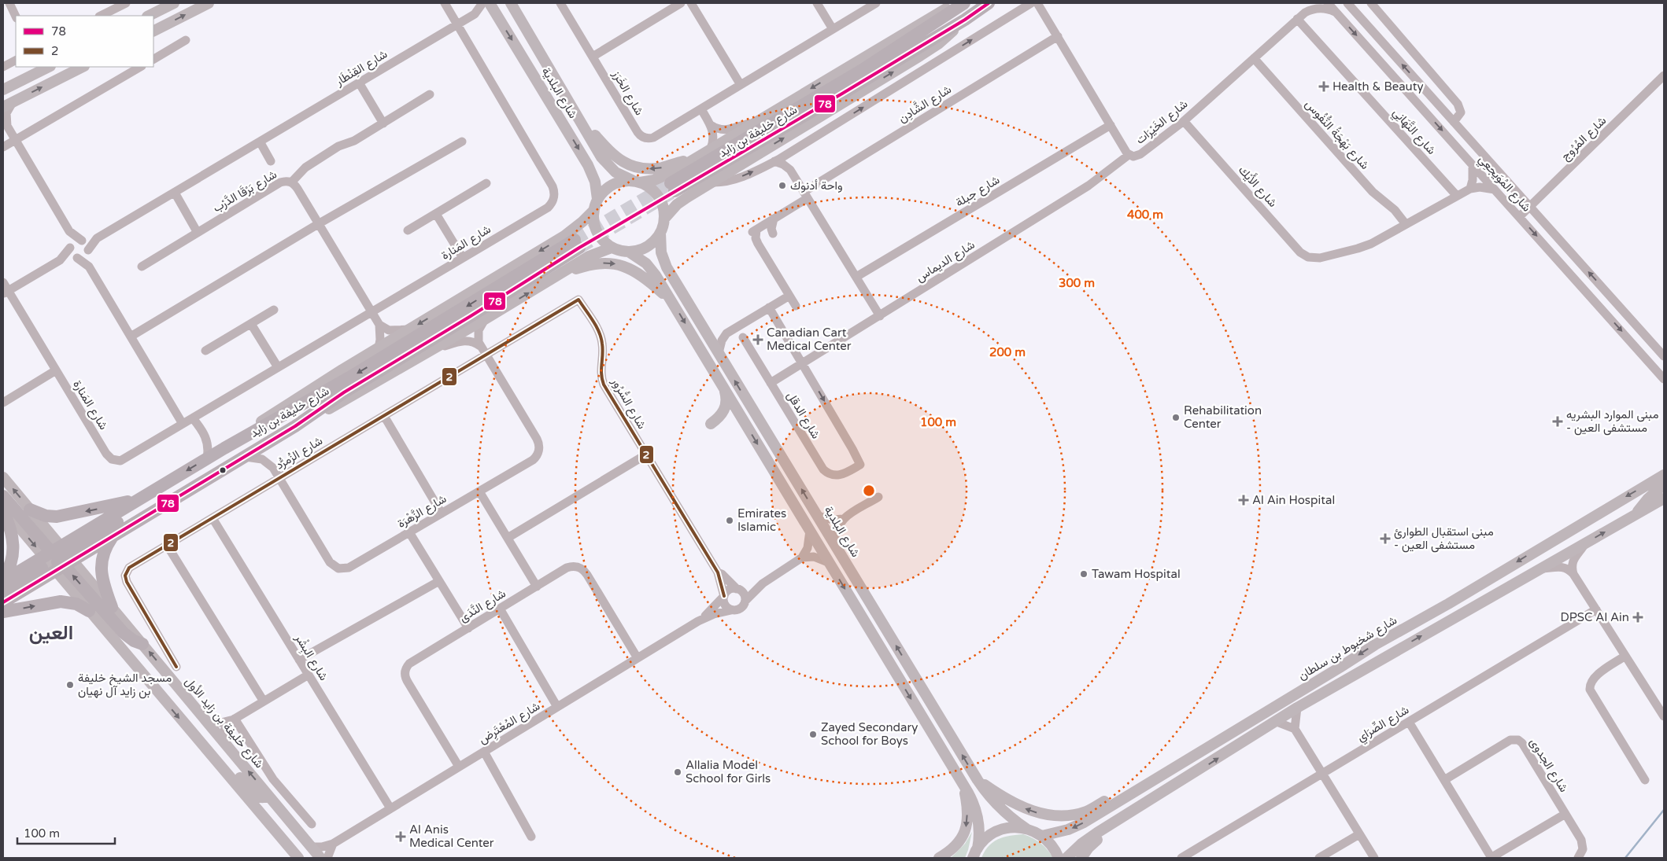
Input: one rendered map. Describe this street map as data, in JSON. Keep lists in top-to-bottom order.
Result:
{
  "streets": {
    "highway": ["شارع خليفة بن زايد"],
    "main road": ["شارع البلدية", "شارع شخبوط بن سلطان", "شارع خليفة بن زايد الأول"],
    "street": [
      "شارع القِنْطَار",
      "شارع الخَرَز",
      "شارع الشَّادِن",
      "شارع الخَيْرَات",
      "شارع التَّهَانِي",
      "شارع بَهْجَةُ النُّفُوس",
      "شارع المُرُوج",
      "شارع المُوَيجعِي",
      "شارع الأَيْك",
      "شارع بَرْقَا الدَّرْب",
      "شارع جبلة",
      "شارع المَنارة",
      "شارع الديماس",
      "شارع السُّرُور",
      "شارع الدقل",
      "شارع الزُمرُّد",
      "شارع الزَّهْرَة",
      "شارع النَّدَى",
      "شارع البِشْر",
      "شارع المُعْتَرِض",
      "شارع الصِّرَاي",
      "شارع الجدوى"
    ]
  },
  "crossings": [
    ["شارع القِنْطَار", "شارع المَنارة"],
    ["شارع الشَّادِن", "شارع الخَيْرَات"],
    ["شارع الخَيْرَات", "شارع التَّهَانِي"],
    ["شارع الخَيْرَات", "شارع بَهْجَةُ النُّفُوس"],
    ["شارع الخَيْرَات", "شارع المُوَيجعِي"],
    ["شارع الخَيْرَات", "شارع الأَيْك"],
    ["شارع الخَيْرَات", "شارع جبلة"],
    ["شارع الخَيْرَات", "شارع الديماس"],
    ["شارع خليفة بن زايد", "شارع الزَّهْرَة"],
    ["شارع خليفة بن زايد", "شارع خليفة بن زايد الأول"],
    ["شارع بَهْجَةُ النُّفُوس", "شارع الأَيْك"],
    ["شارع المُرُوج", "شارع المُوَيجعِي"],
    ["شارع الديماس", "شارع الدقل"],
    ["شارع السُّرُور", "شارع الزُمرُّد"],
    ["شارع السُّرُور", "شارع المُعْتَرِض"],
    ["شارع الزُمرُّد", "شارع الزَّهْرَة"],
    ["شارع الزُمرُّد", "شارع البِشْر"],
    ["شارع النَّدَى", "شارع المُعْتَرِض"],
    ["شارع البِشْر", "شارع المُعْتَرِض"],
    ["شارع خليفة بن زايد الأول", "شارع المُعْتَرِض"]
  ],
  "districts": ["العين"],
  "places": {
    "health": [
      "Health & Beauty",
      "Canadian Cart Medical Center",
      "مبنى الموارد البشريه - مستشفى العين",
      "Al Ain Hospital",
      "مبنى استقبال الطوارئ - مستشفى العين",
      "DPSC Al Ain",
      "Al Anis Medical Center"
    ],
    "other": [
      "واحة أدنوك",
      "Rehabilitation Center",
      "Emirates Islamic",
      "Tawam Hospital",
      "مسجد الشيخ خليفة بن زايد آل نهيان",
      "Zayed Secondary School for Boys",
      "Allalia Model School for Girls"
    ]
  },
  "lines": ["transit line 78", "transit line 2"],
  "legend": ["78", "2"],
  "scale_bar": "100 m",
  "rings": [
    "400 m",
    "300 m",
    "200 m",
    "100 m"
  ]
}
